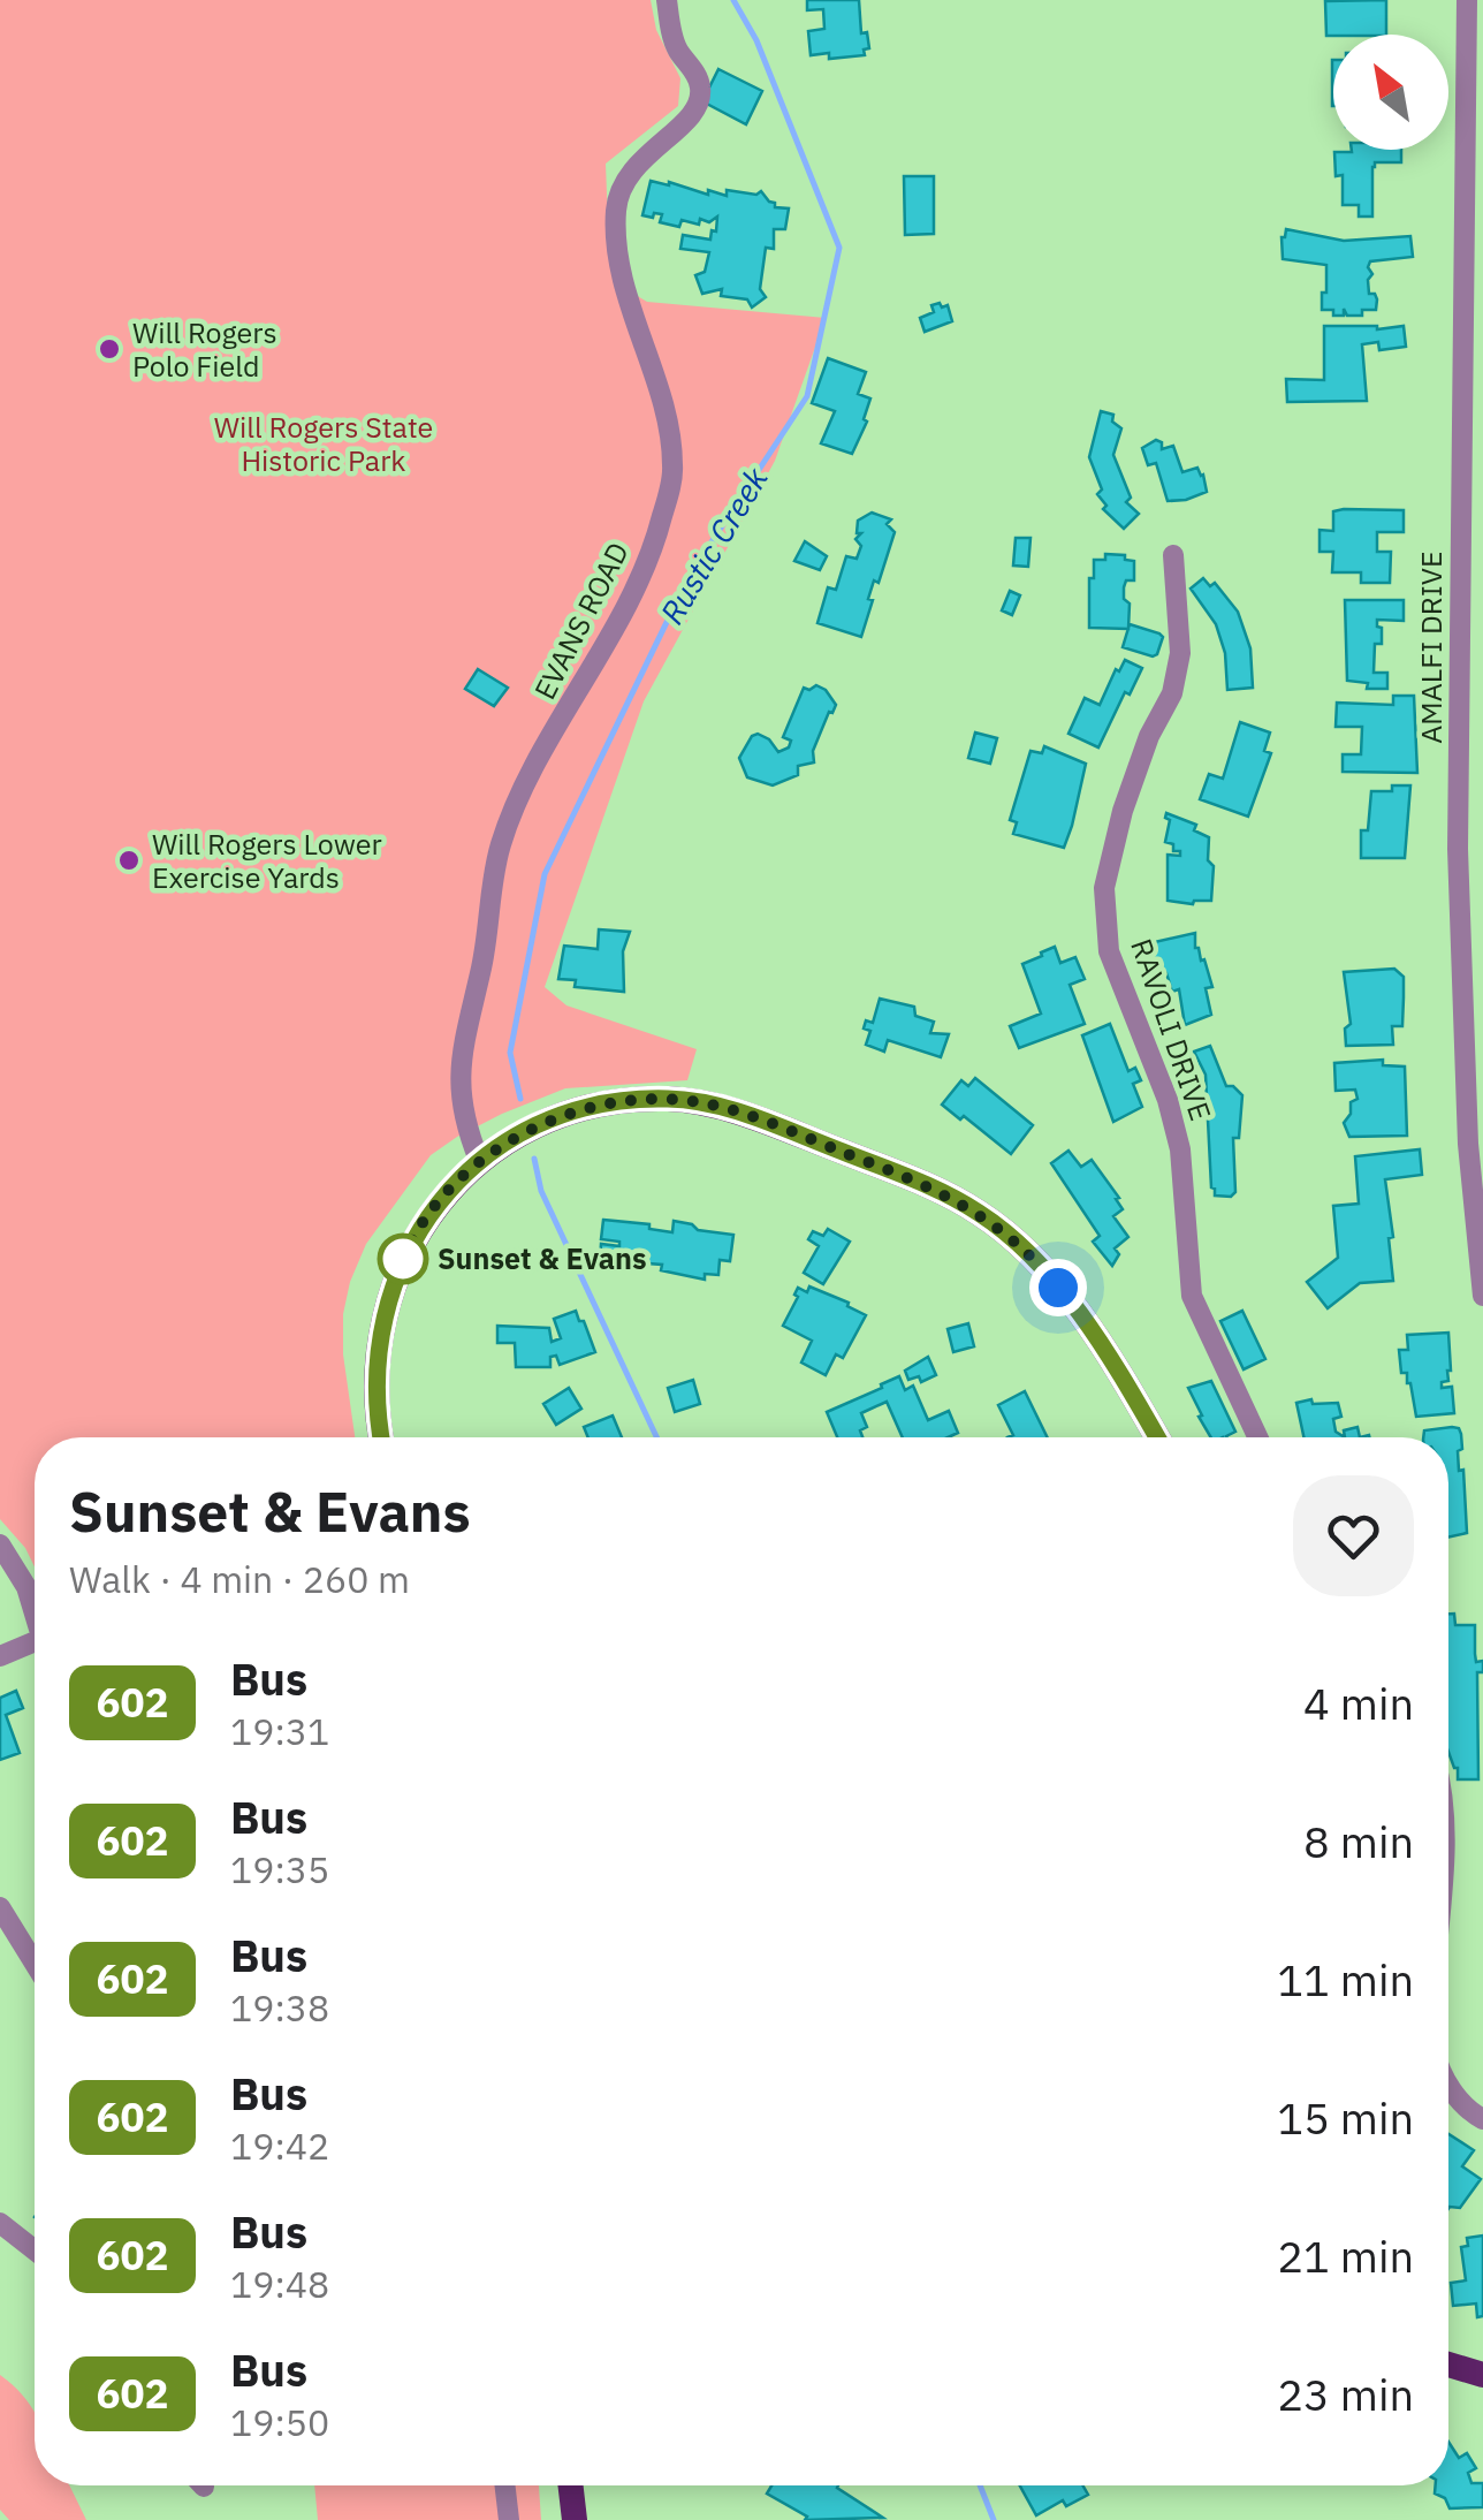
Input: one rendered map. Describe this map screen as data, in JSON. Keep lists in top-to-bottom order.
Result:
{
  "streets": {
    "street": ["EVANS ROAD", "AMALFI DRIVE", "RAVOLI DRIVE"]
  },
  "water": ["Rustic Creek"],
  "parks": ["Will Rogers State Historic Park"],
  "places": ["Will Rogers Polo Field", "Will Rogers Lower Exercise Yards", "Sunset & Evans"],
  "lines": ["bus line 602"],
  "north": "top left",
  "page": {
    "heading": ["Sunset & Evans", "Walk · 4 min · 260 m"],
    "list": [
      {
        "mark": "602",
        "name": "Bus",
        "note": "19:31",
        "value": "4 min"
      },
      {
        "mark": "602",
        "name": "Bus",
        "note": "19:35",
        "value": "8 min"
      },
      {
        "mark": "602",
        "name": "Bus",
        "note": "19:38",
        "value": "11 min"
      },
      {
        "mark": "602",
        "name": "Bus",
        "note": "19:42",
        "value": "15 min"
      },
      {
        "mark": "602",
        "name": "Bus",
        "note": "19:48",
        "value": "21 min"
      },
      {
        "mark": "602",
        "name": "Bus",
        "note": "19:50",
        "value": "23 min"
      }
    ]
  }
}
